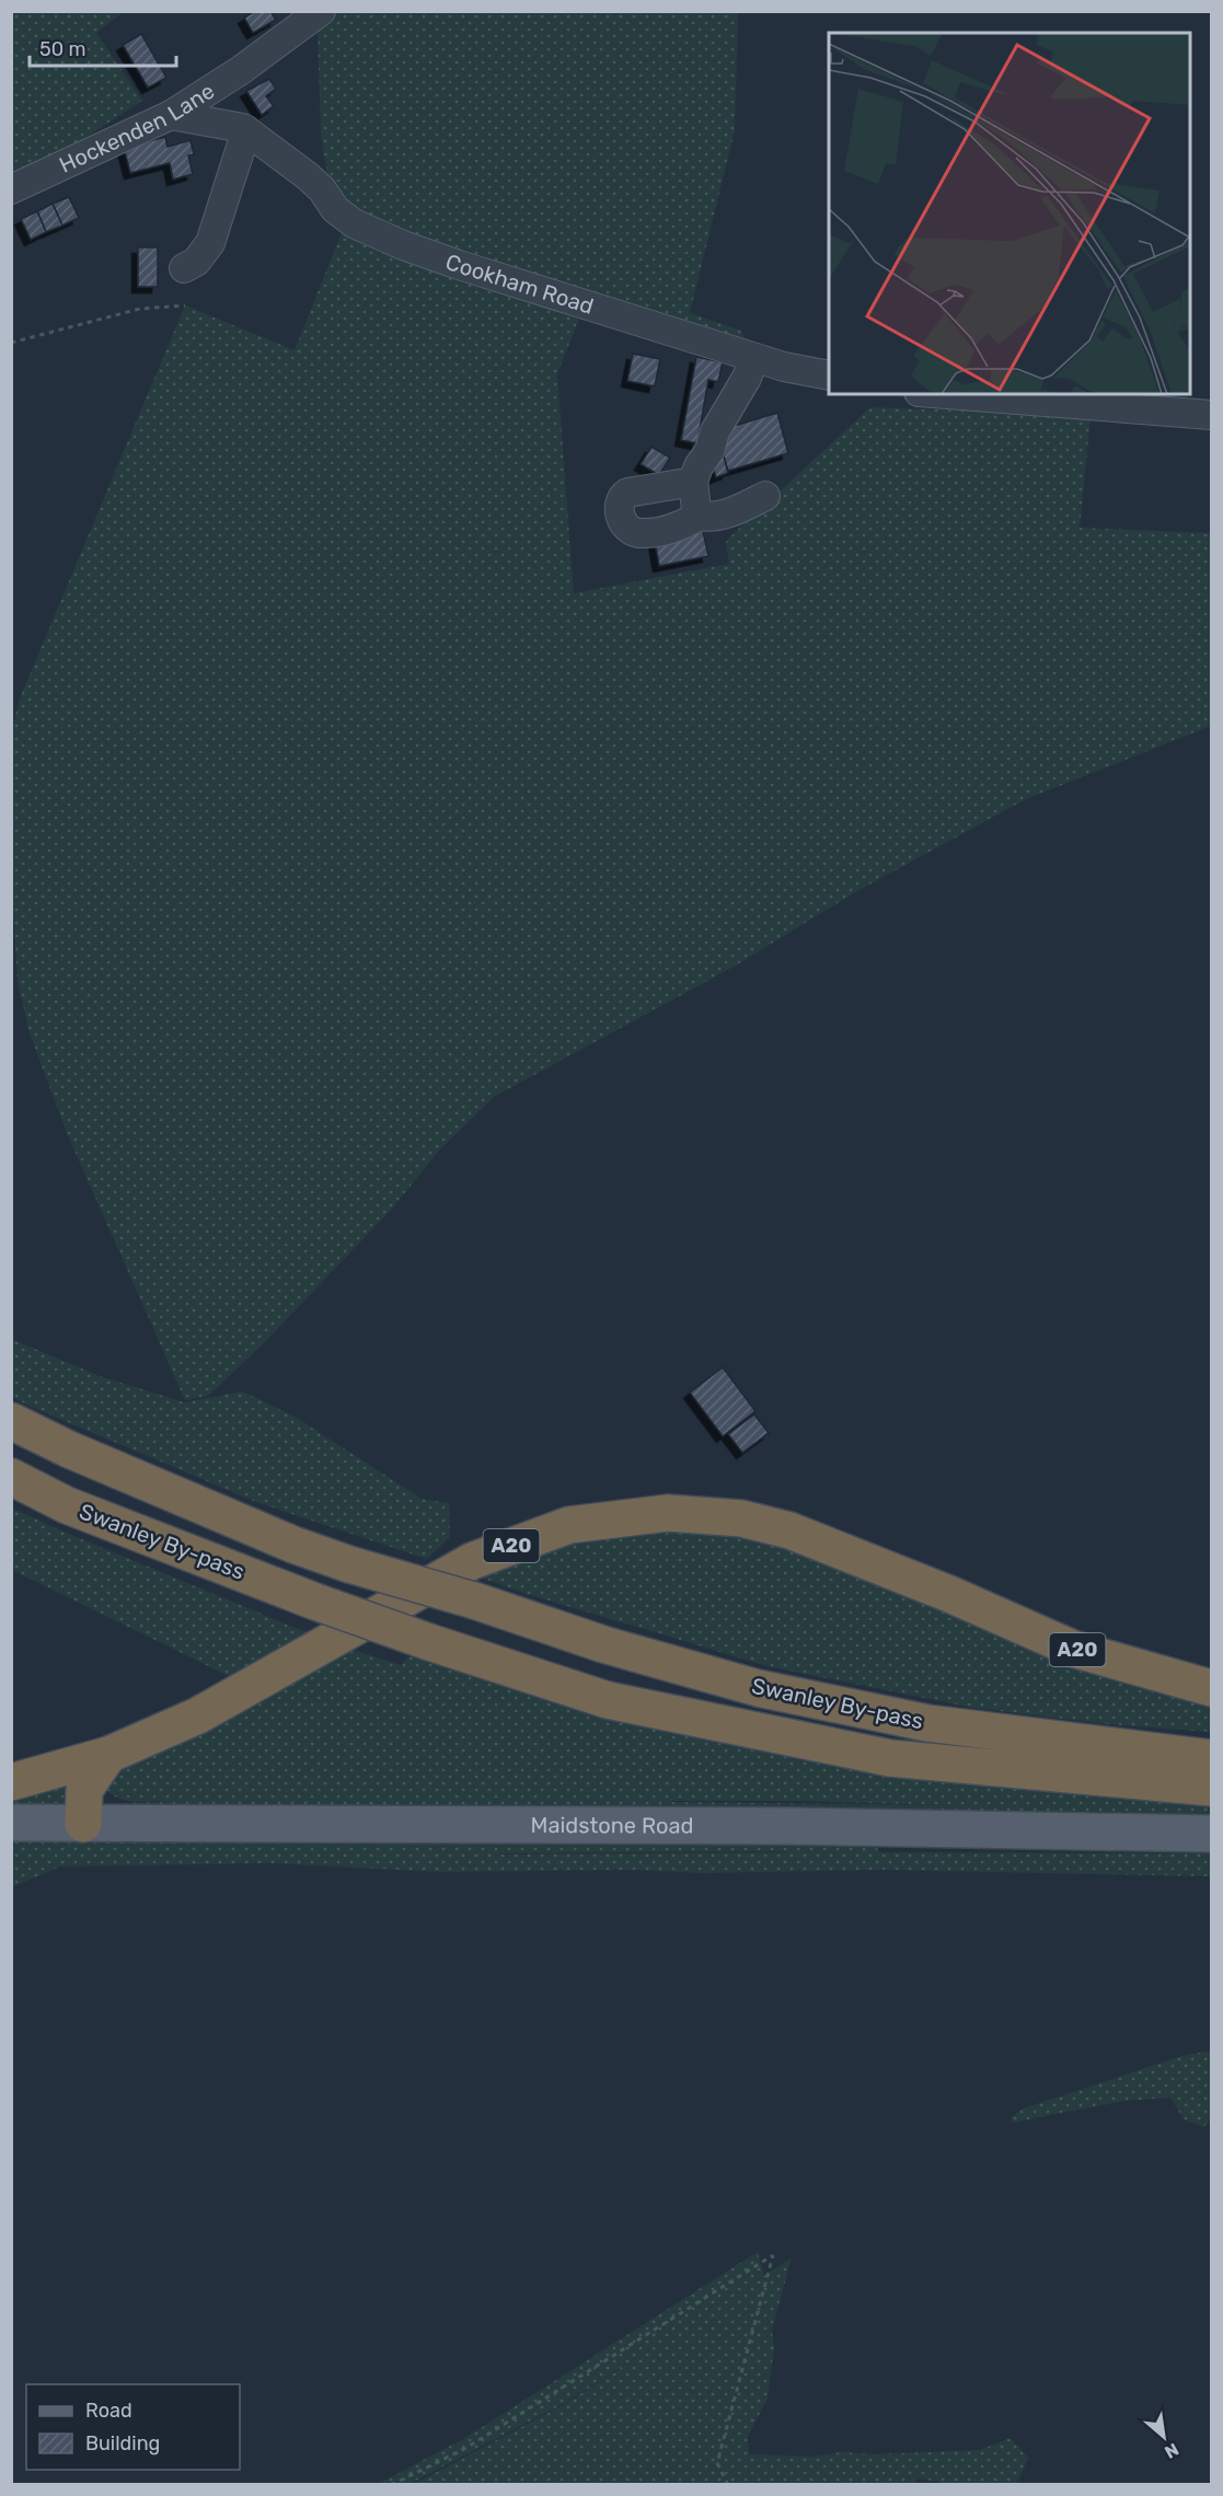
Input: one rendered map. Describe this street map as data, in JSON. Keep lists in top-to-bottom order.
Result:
{
  "streets": {
    "highway": ["Swanley By-pass", "A20"],
    "main road": ["Maidstone Road"],
    "street": ["Hockenden Lane", "Cookham Road"]
  },
  "crossings": [
    ["Hockenden Lane", "Cookham Road"]
  ],
  "legend": ["Road", "Building"],
  "scale_bar": "50 m",
  "north": "bottom right"
}
